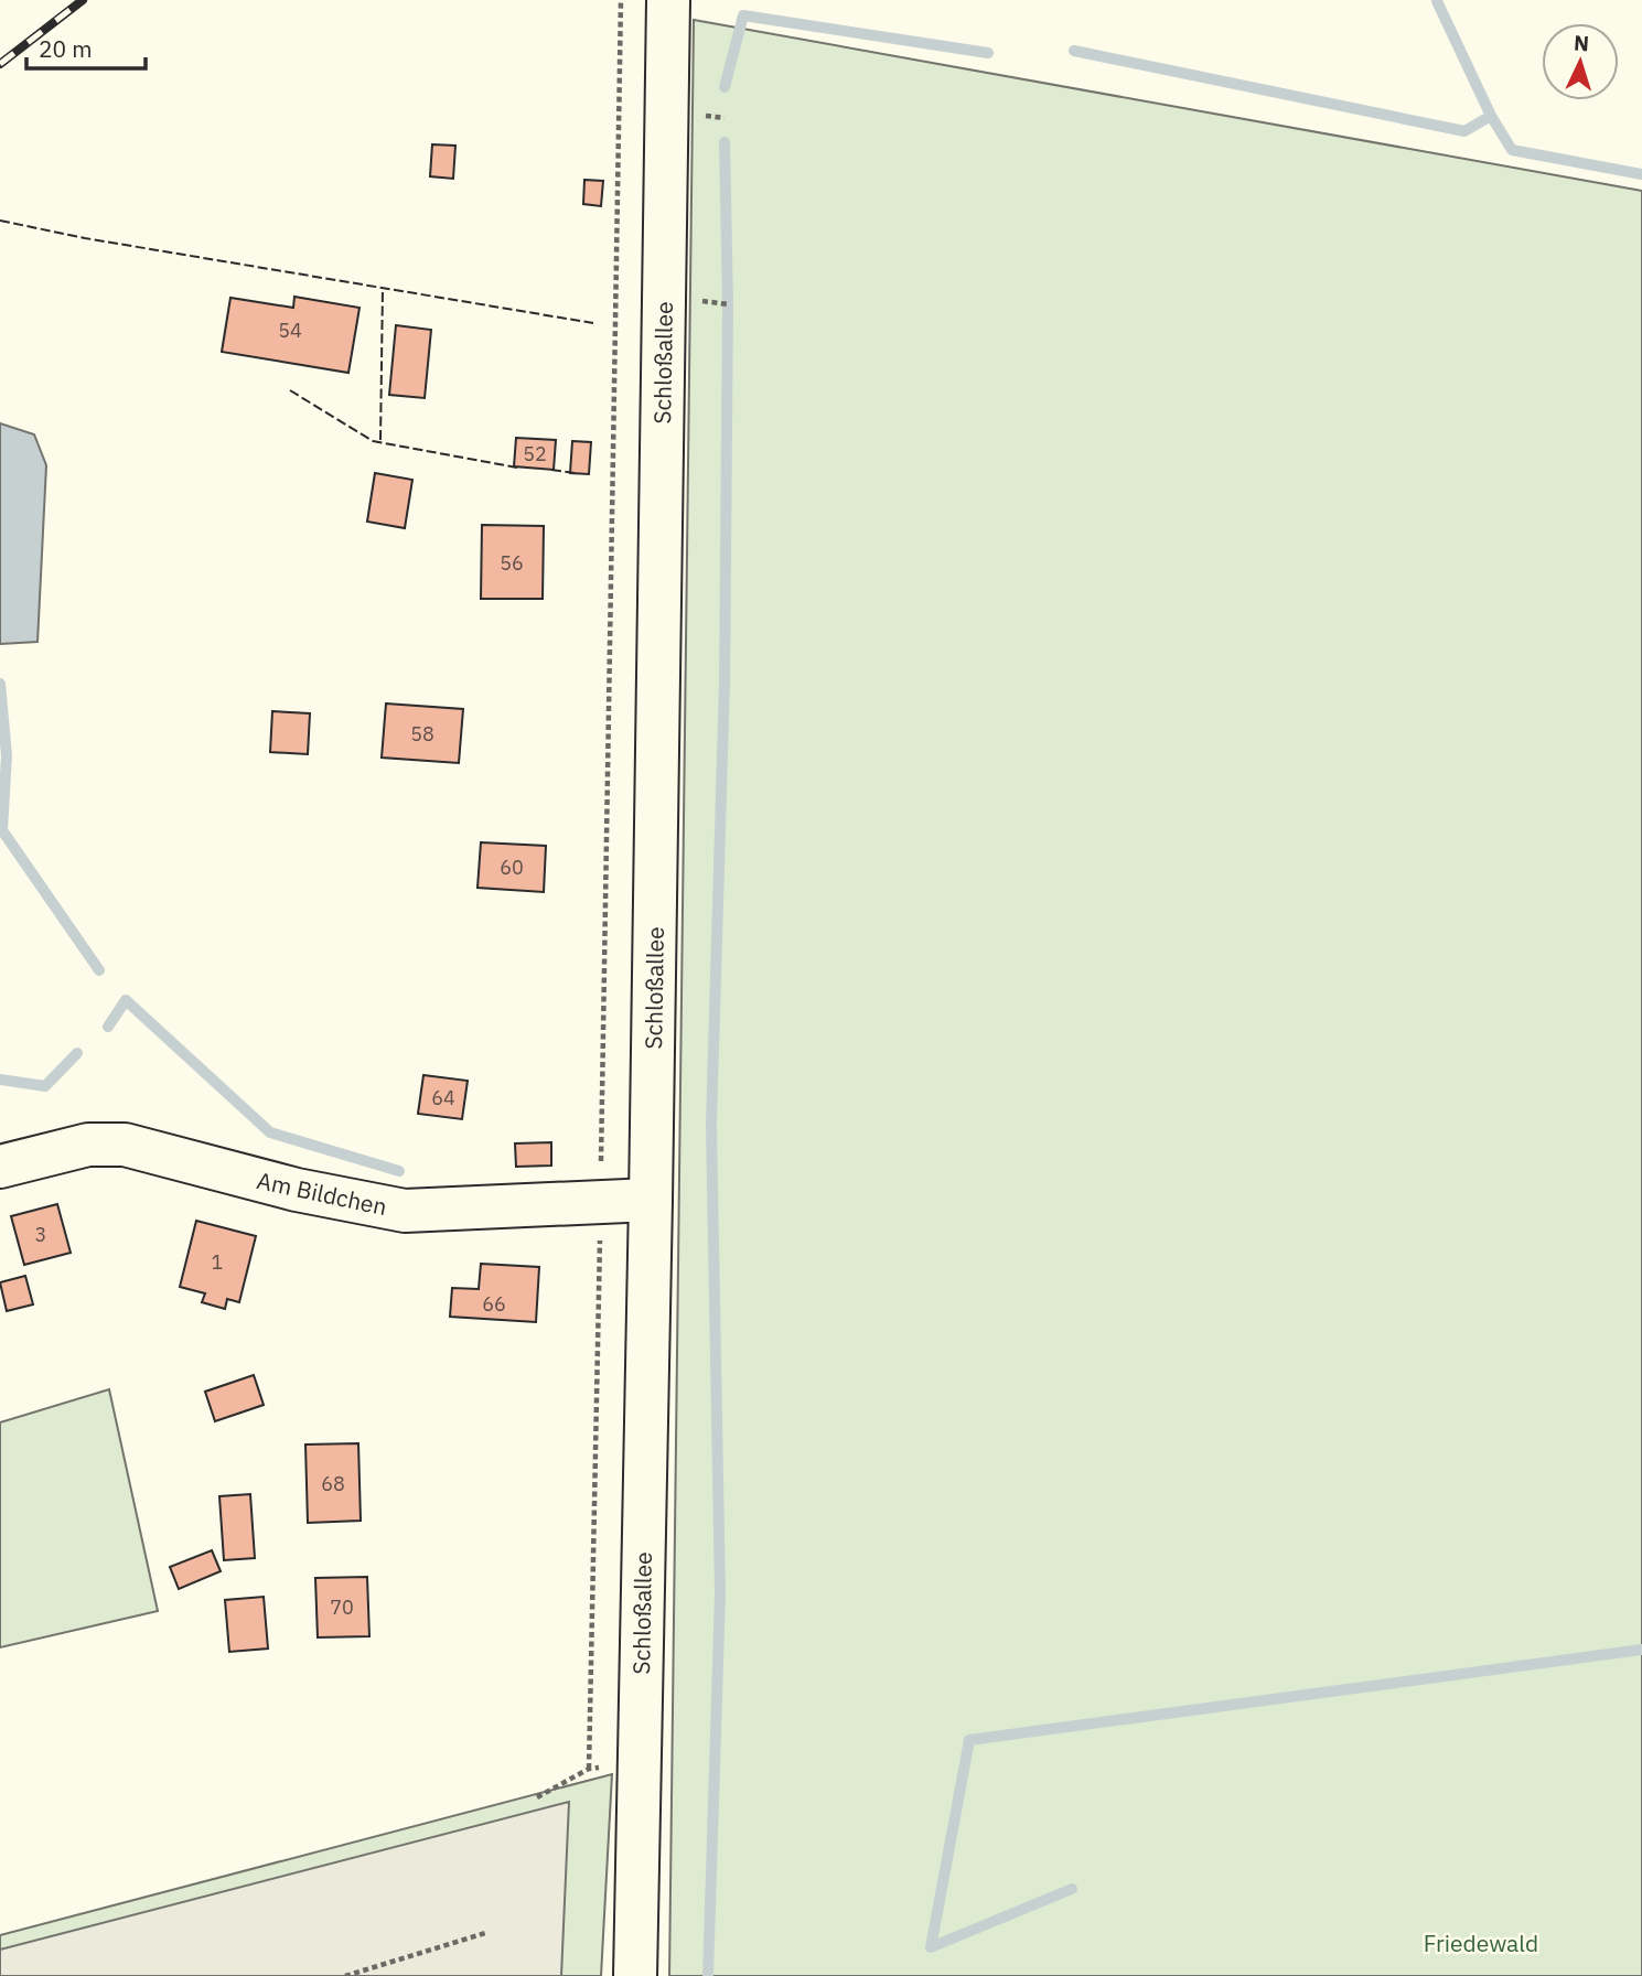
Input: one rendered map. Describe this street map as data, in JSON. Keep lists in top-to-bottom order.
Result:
{
  "streets": {
    "main road": ["Schloßallee", "Am Bildchen"]
  },
  "crossings": [
    ["Schloßallee", "Am Bildchen"]
  ],
  "parks": ["Friedewald"],
  "house_numbers": [
    "54",
    "52",
    "56",
    "58",
    "60",
    "64",
    "3",
    "1",
    "66",
    "68",
    "70"
  ],
  "scale_bar": "20 m",
  "north": "top"
}
